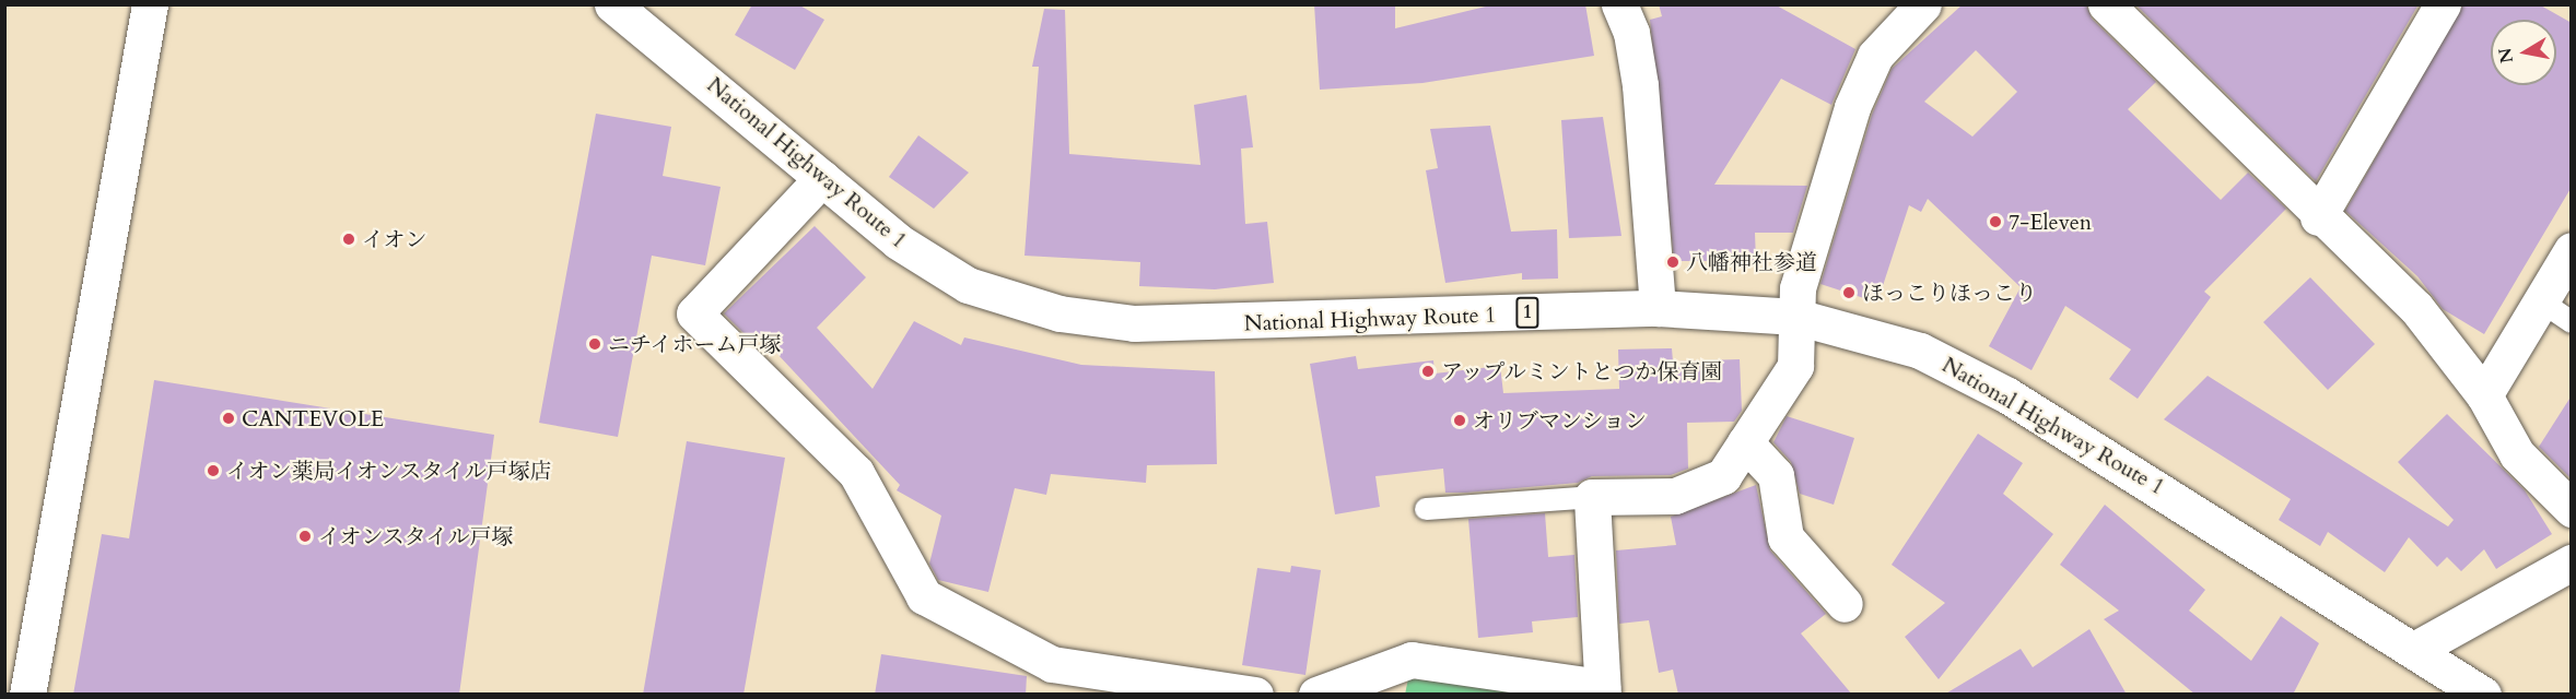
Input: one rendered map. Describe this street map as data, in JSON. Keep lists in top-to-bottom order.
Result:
{
  "streets": {
    "main road": ["National Highway Route 1", "1"]
  },
  "places": [
    "7-Eleven",
    "イオン",
    "八幡神社参道",
    "ほっこりほっこり",
    "ニチイホーム戸塚",
    "アップルミントとつか保育園",
    "CANTEVOLE",
    "オリブマンション",
    "イオン薬局イオンスタイル戸塚店",
    "イオンスタイル戸塚"
  ],
  "north": "left"
}
